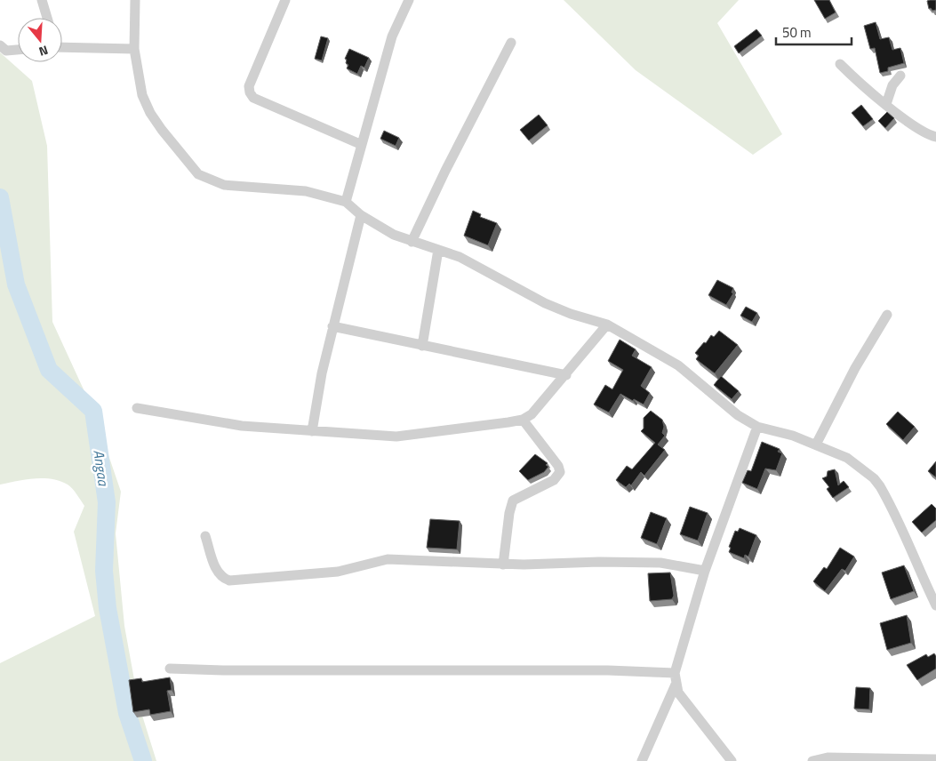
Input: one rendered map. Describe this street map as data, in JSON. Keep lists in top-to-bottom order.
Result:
{
  "water": ["Angaa"],
  "scale_bar": "50 m",
  "north": "bottom"
}
